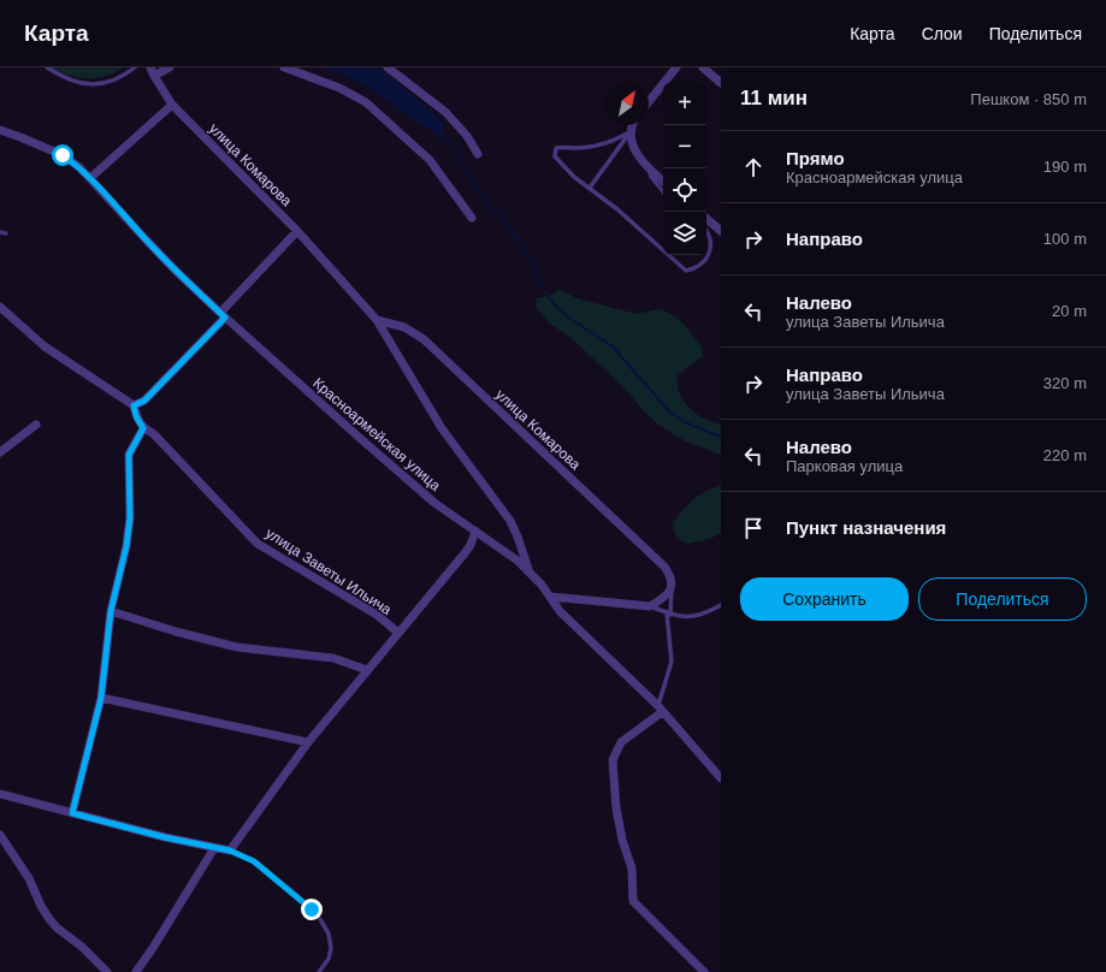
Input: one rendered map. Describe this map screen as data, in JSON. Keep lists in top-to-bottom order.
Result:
{
  "streets": {
    "street": ["улица Комарова", "Красноармейская улица", "улица Заветы Ильича"]
  },
  "crossings": [
    ["улица Комарова", "Красноармейская улица"]
  ],
  "north": "top right",
  "page": {
    "header": "Карта",
    "nav": ["Карта", "Слои", "Поделиться"],
    "heading": ["11 мин", "Пешком · 850 m"],
    "map_buttons": ["+", "−"],
    "list": [
      ["Прямо", "Красноармейская улица", "190 m"],
      ["Направо", "100 m"],
      ["Налево", "улица Заветы Ильича", "20 m"],
      ["Направо", "улица Заветы Ильича", "320 m"],
      ["Налево", "Парковая улица", "220 m"],
      "Пункт назначения"
    ],
    "buttons": ["Сохранить", "Поделиться"]
  }
}
